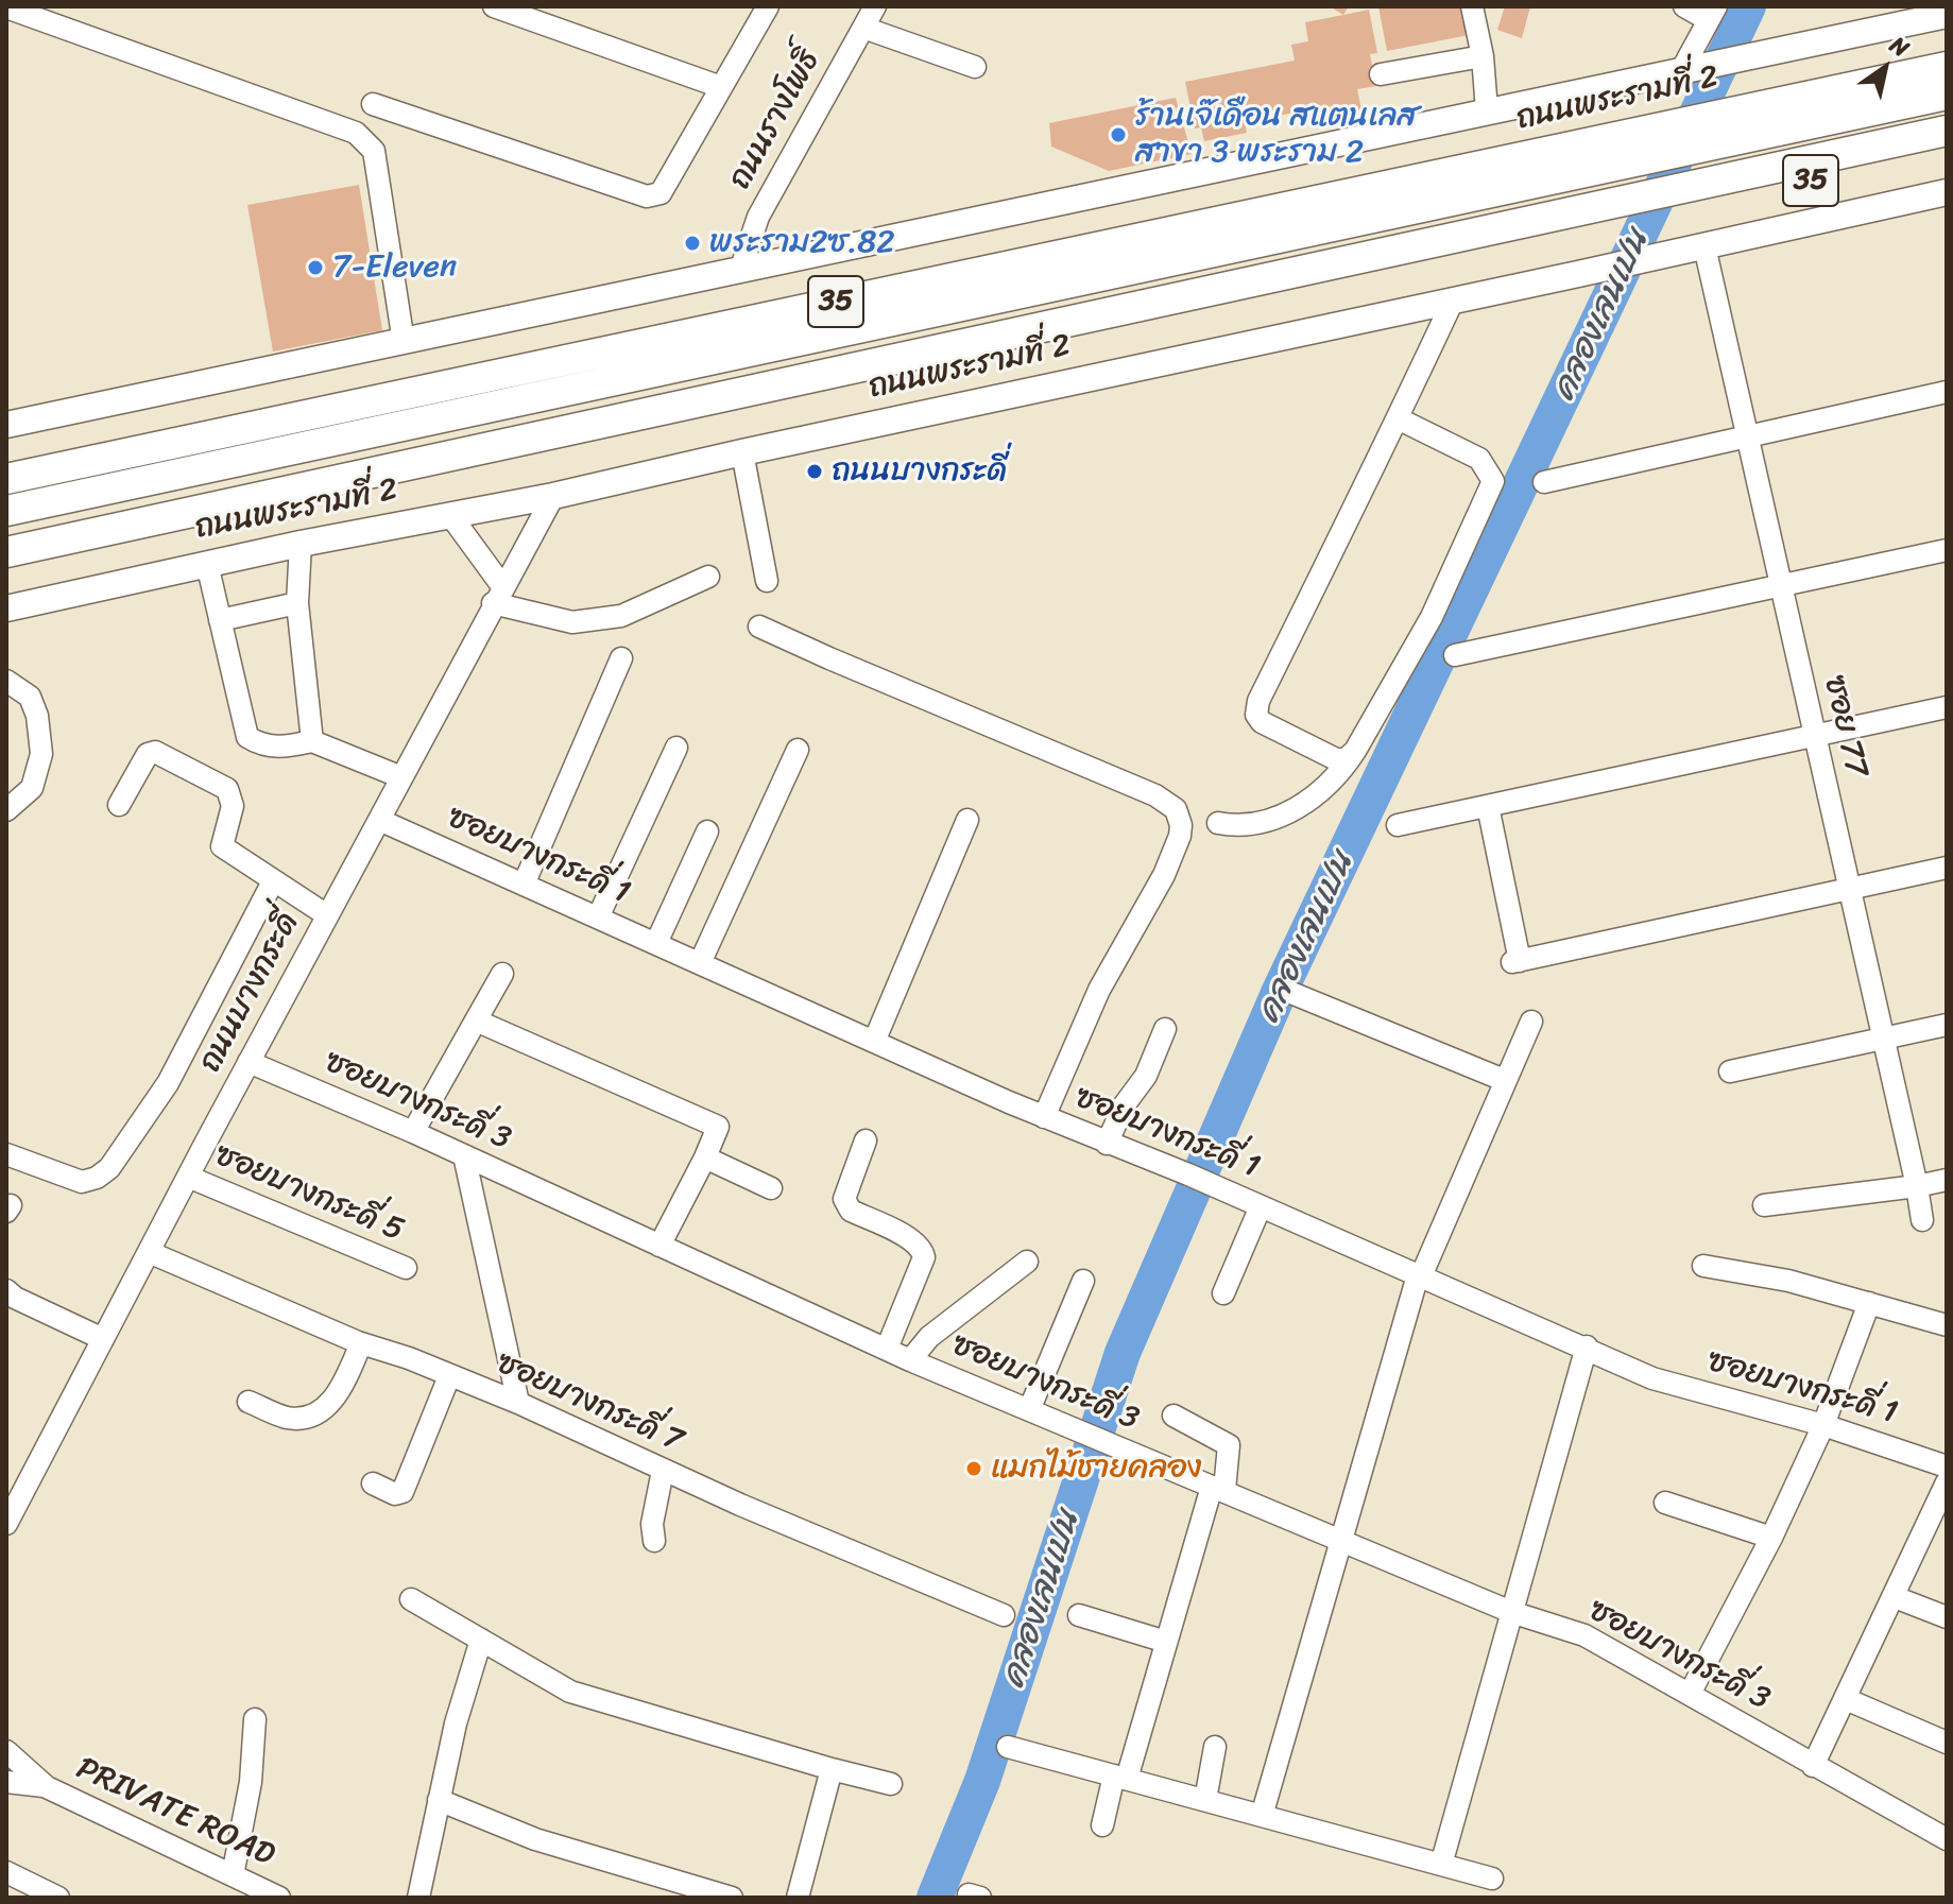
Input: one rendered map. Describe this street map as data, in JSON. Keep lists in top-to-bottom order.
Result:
{
  "streets": {
    "highway": ["ถนนพระรามที่ 2", "35"],
    "street": [
      "ถนนรางโพธิ์",
      "ซอย 77",
      "ซอยบางกระดี่ 1",
      "ถนนบางกระดี่",
      "ซอยบางกระดี่ 3",
      "ซอยบางกระดี่ 5",
      "ซอยบางกระดี่ 7",
      "PRIVATE ROAD"
    ]
  },
  "crossings": [
    ["ถนนพระรามที่ 2", "ถนนรางโพธิ์"],
    ["ถนนพระรามที่ 2", "ซอย 77"],
    ["ถนนพระรามที่ 2", "ถนนบางกระดี่"],
    ["ซอยบางกระดี่ 1", "ถนนบางกระดี่"],
    ["ถนนบางกระดี่", "ซอยบางกระดี่ 3"],
    ["ถนนบางกระดี่", "ซอยบางกระดี่ 5"],
    ["ถนนบางกระดี่", "ซอยบางกระดี่ 7"]
  ],
  "water": ["คลองเลนเปน"],
  "places": [
    "ร้านเจ๊เดือน สแตนเลส สาขา 3 พระราม 2",
    "พระราม2ซ.82",
    "7-Eleven",
    "ถนนบางกระดี่",
    "แมกไม้ชายคลอง"
  ],
  "north": "top right"
}
